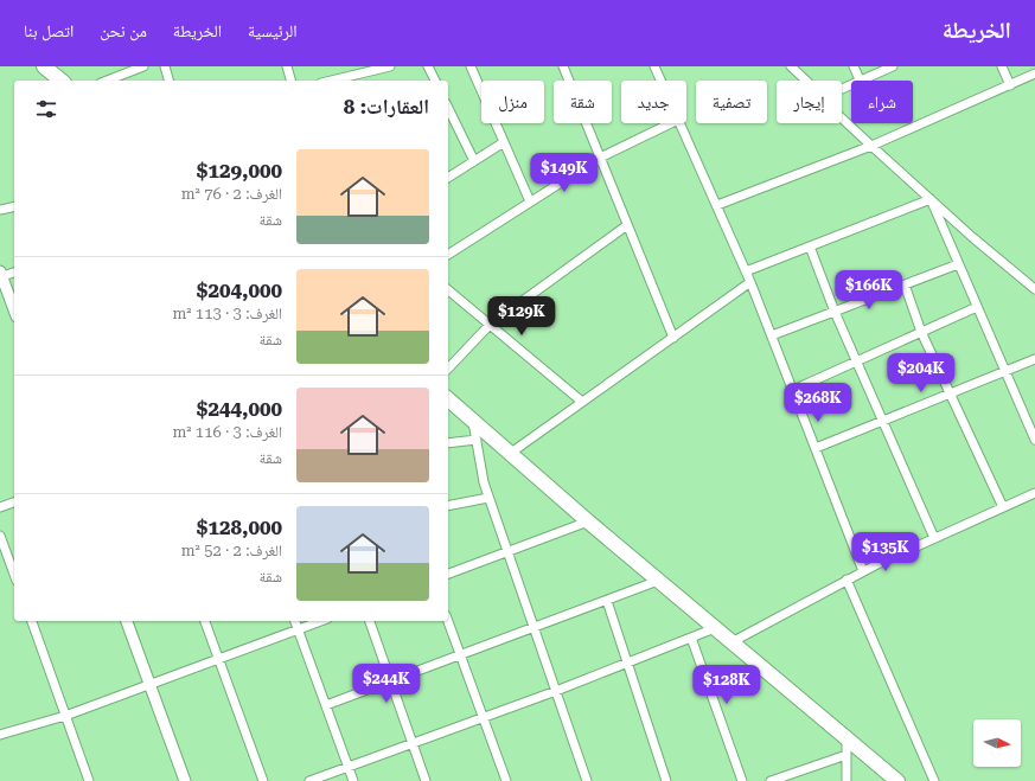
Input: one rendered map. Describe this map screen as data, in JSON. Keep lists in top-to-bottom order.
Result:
{
  "north": "right",
  "page": {
    "header": "الخريطة",
    "nav": [
      "الرئيسية",
      "الخريطة",
      "من نحن",
      "اتصل بنا"
    ],
    "chip": [
      "شراء",
      "إيجار",
      "تصفية",
      "جديد",
      "شقة",
      "منزل"
    ],
    "heading": "العقارات: 8",
    "list": [
      {
        "name": "$129,000",
        "note": "الغرف: 2 · 76 m² · شقة"
      },
      {
        "name": "$204,000",
        "note": "الغرف: 3 · 113 m² · شقة"
      },
      {
        "name": "$244,000",
        "note": "الغرف: 3 · 116 m² · شقة"
      },
      {
        "name": "$128,000",
        "note": "الغرف: 2 · 52 m² · شقة"
      }
    ],
    "price": [
      "$149K",
      "$166K",
      "$129K",
      "$204K",
      "$268K",
      "$135K",
      "$244K",
      "$128K"
    ]
  }
}
